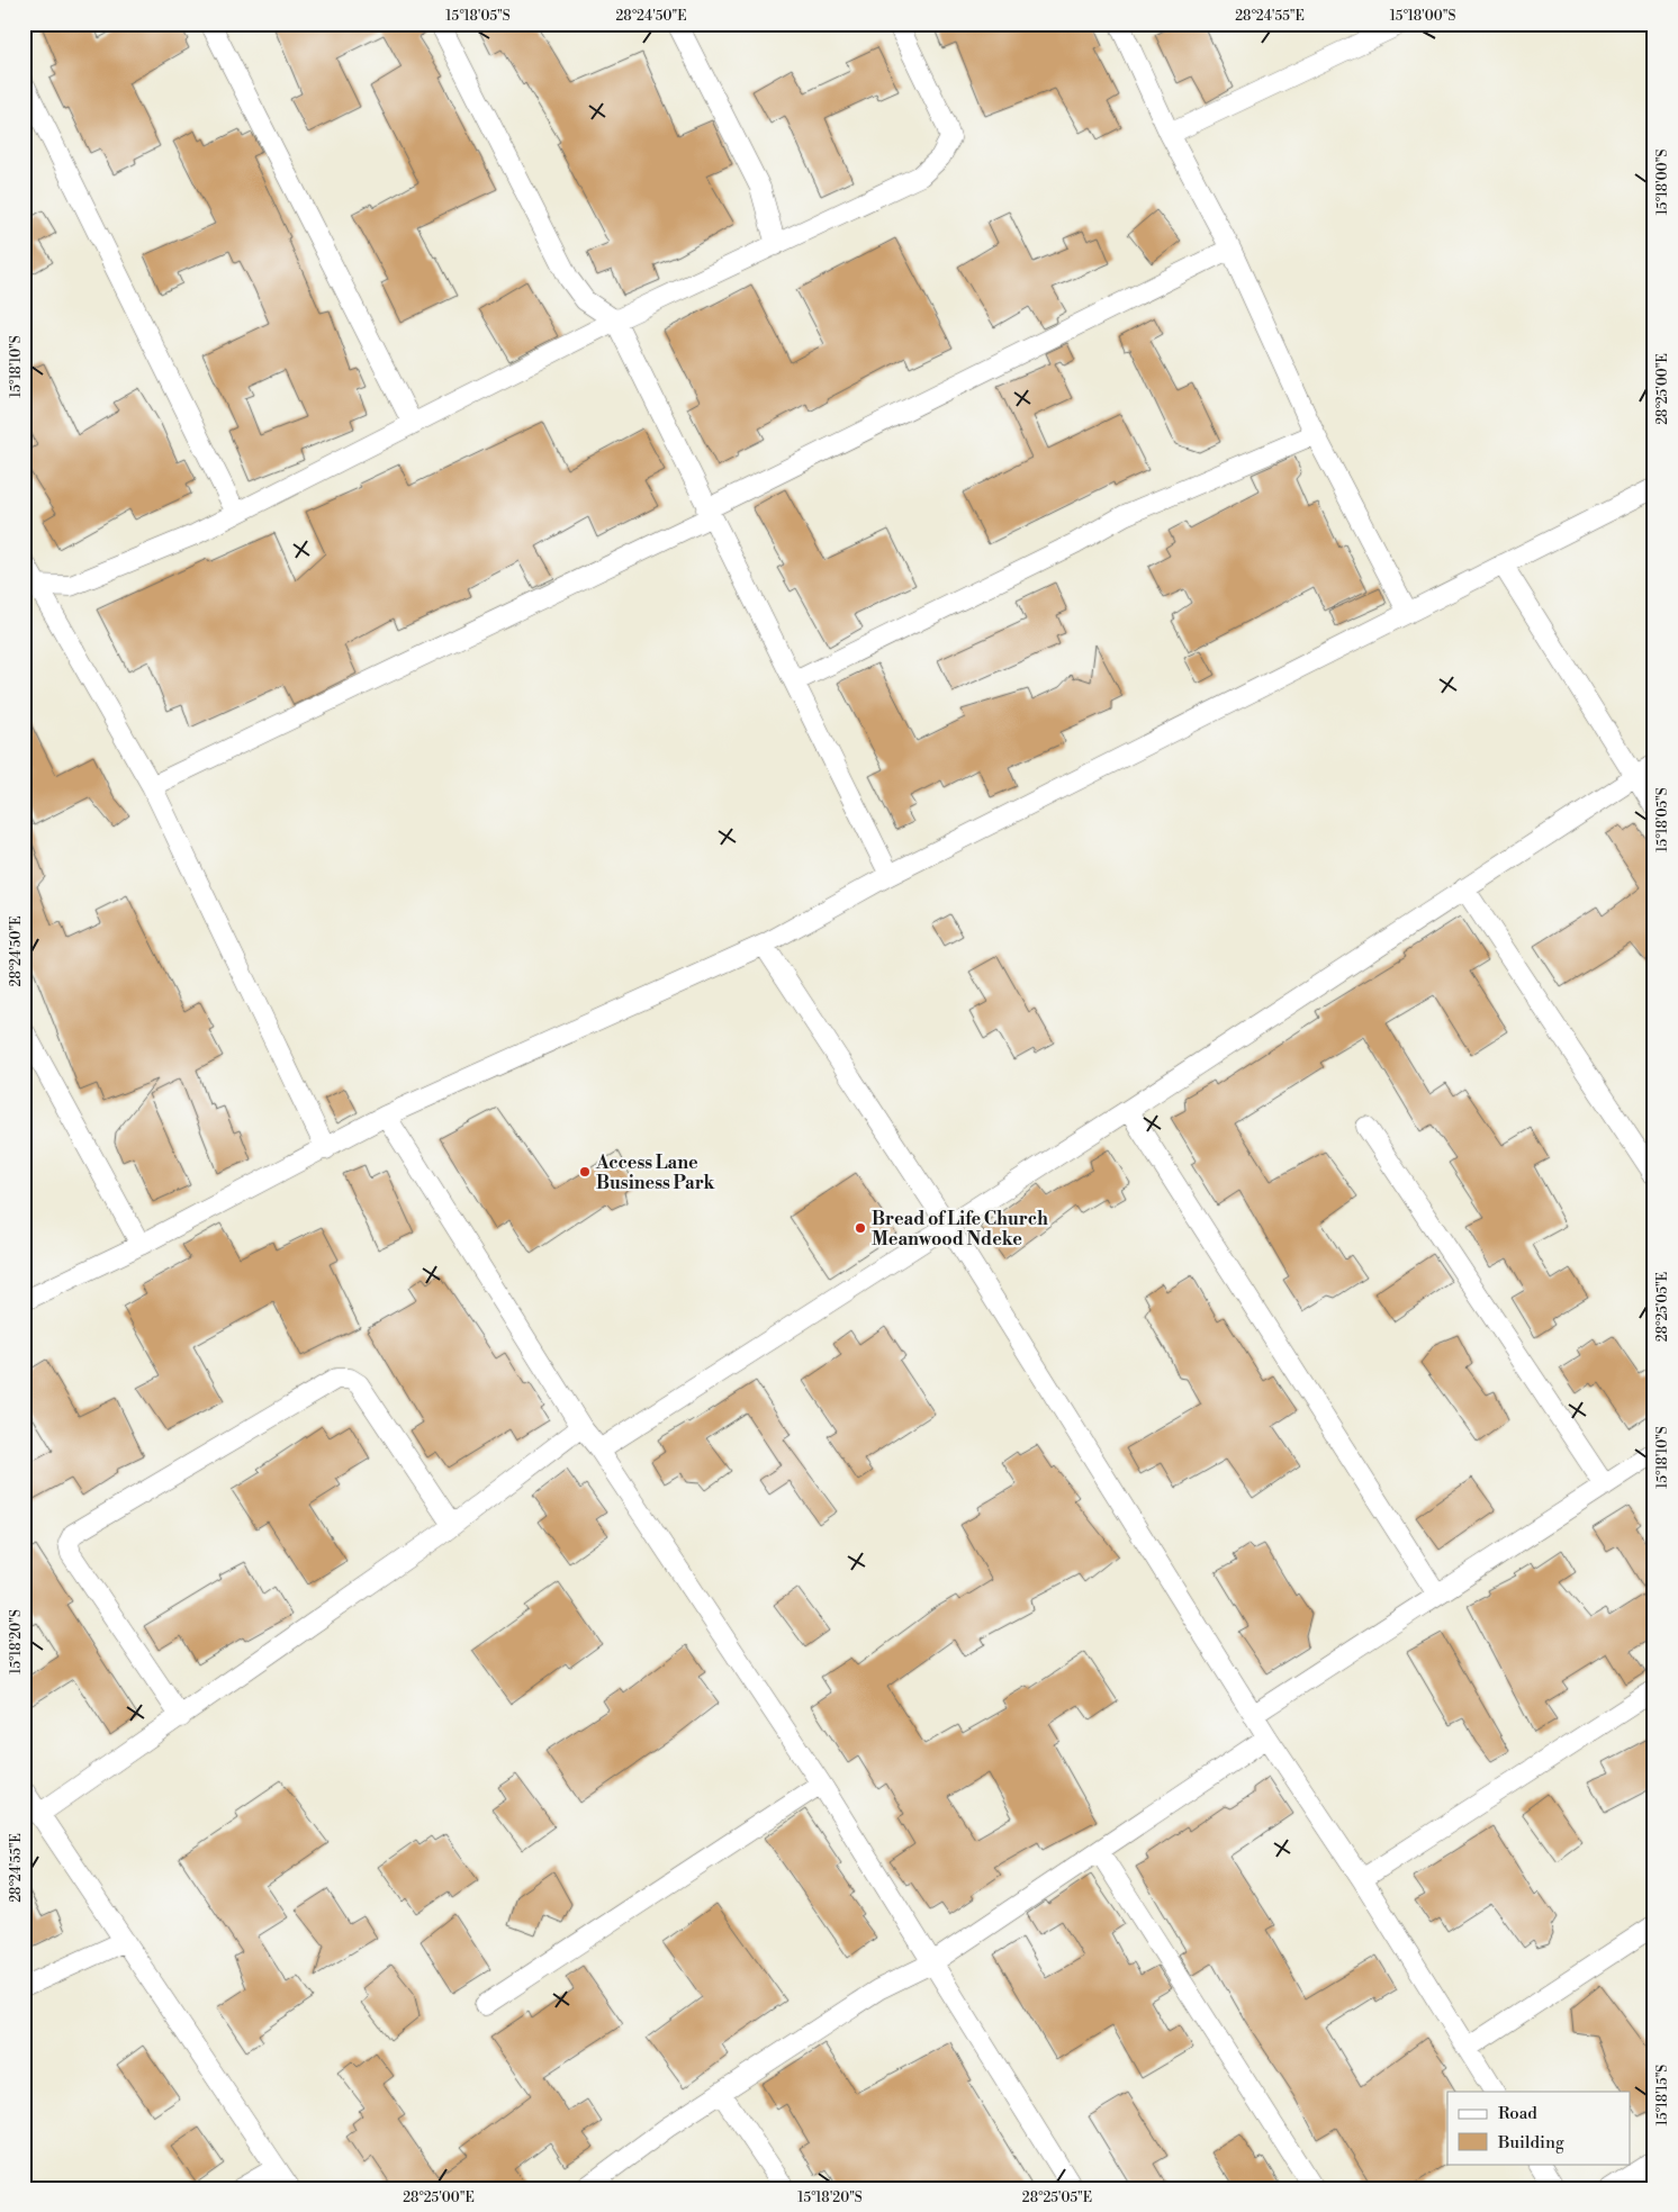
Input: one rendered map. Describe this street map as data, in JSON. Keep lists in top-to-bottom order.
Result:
{
  "places": ["Access Lane Business Park", "Bread of Life Church Meanwood Ndeke"],
  "legend": ["Road", "Building"],
  "coordinates": [
    "15°18'05\"S",
    "28°24'50\"E",
    "28°24'55\"E",
    "15°18'00\"S",
    "15°18'10\"S",
    "28°25'00\"E",
    "28°25'05\"E",
    "15°18'20\"S",
    "15°18'15\"S"
  ]
}
